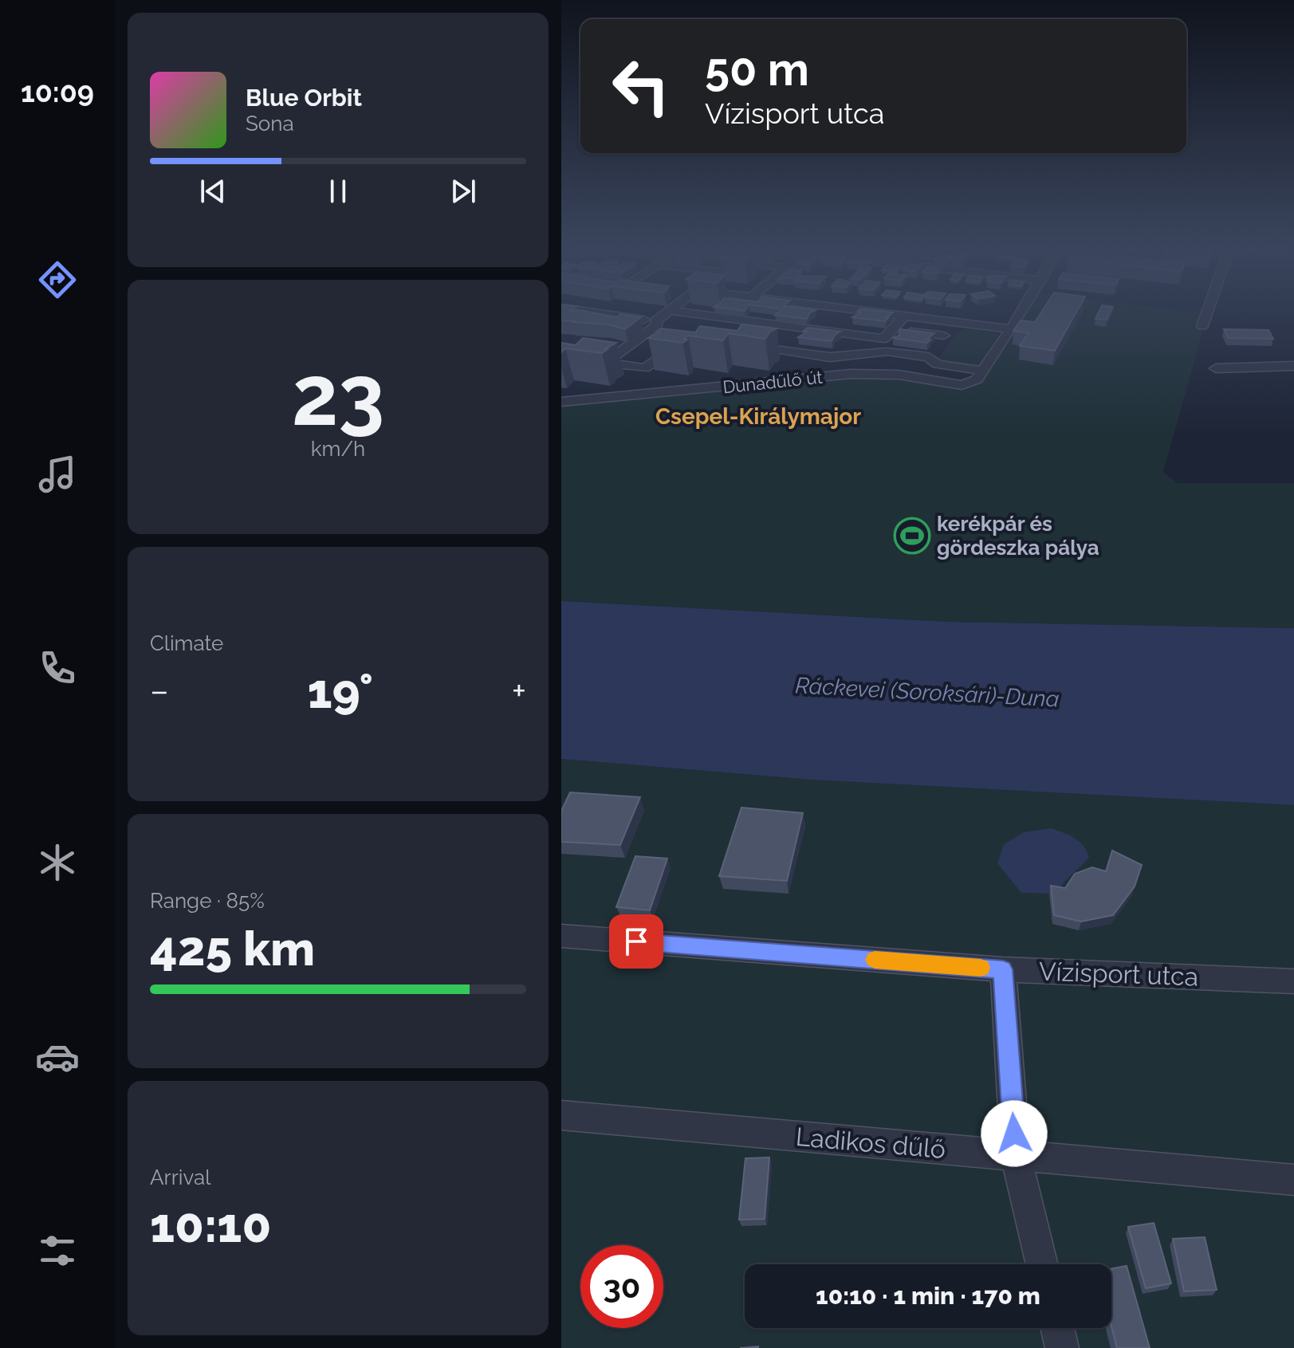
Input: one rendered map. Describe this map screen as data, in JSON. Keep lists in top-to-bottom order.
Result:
{
  "streets": {
    "street": ["Dunadűlő út", "Vízisport utca", "Ladikos dűlő"]
  },
  "districts": ["Csepel-Királymajor"],
  "water": ["Ráckevei (Soroksári)-Duna"],
  "places": {
    "sports": ["kerékpár és gördeszka pálya"]
  },
  "page": {
    "tabs": "10:09",
    "turn": ["50 m", "Vízisport utca"],
    "song": ["Blue Orbit", "Sona"],
    "tile": [
      ["23", "km/h"],
      "Climate",
      ["Range · 85%", "425 km"],
      ["Arrival", "10:10"]
    ],
    "heat": ["−", "19°", "+"],
    "limit": "30",
    "trip": "10:10 · 1 min · 170 m"
  }
}
